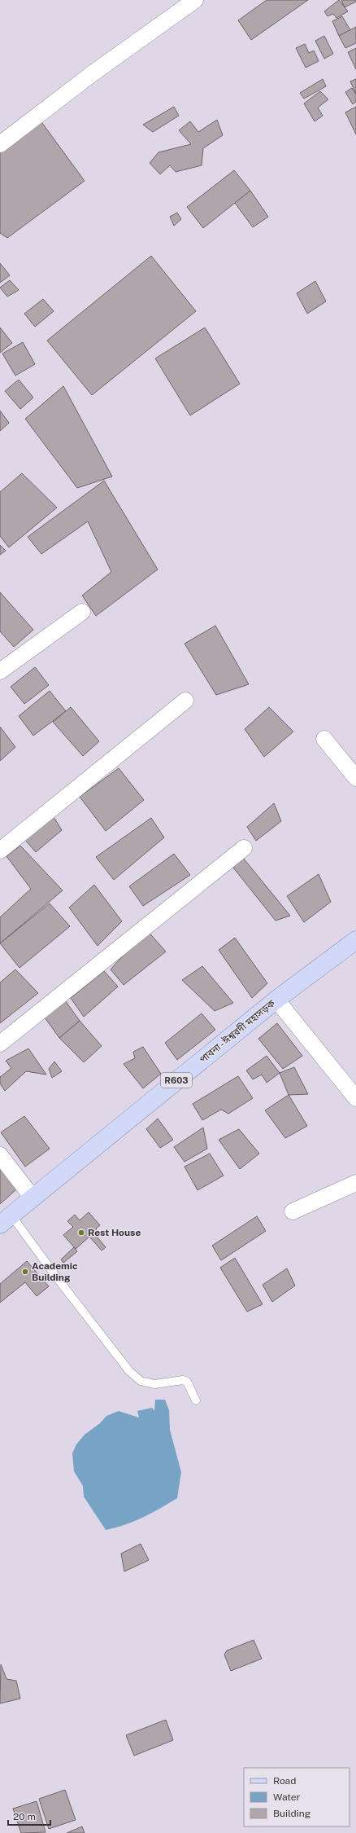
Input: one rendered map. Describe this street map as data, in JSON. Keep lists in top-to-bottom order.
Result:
{
  "streets": {
    "main road": ["পাবনা - ঈশ্বরদী মহাসড়ক", "R603"]
  },
  "places": ["Rest House", "Academic Building"],
  "legend": ["Road", "Water", "Building"],
  "scale_bar": "20 m"
}
